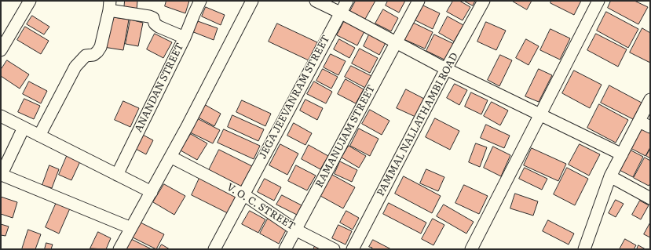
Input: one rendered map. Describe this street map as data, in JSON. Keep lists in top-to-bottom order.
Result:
{
  "streets": {
    "street": [
      "ANANDAN STREET",
      "JEGA JEEVANRAM STREET",
      "PAMMAL NALLATHAMBI ROAD",
      "RAMANUJAM STREET",
      "V. O. C. STREET"
    ]
  },
  "crossings": [
    ["JEGA JEEVANRAM STREET", "V. O. C. STREET"],
    ["RAMANUJAM STREET", "V. O. C. STREET"]
  ]
}
